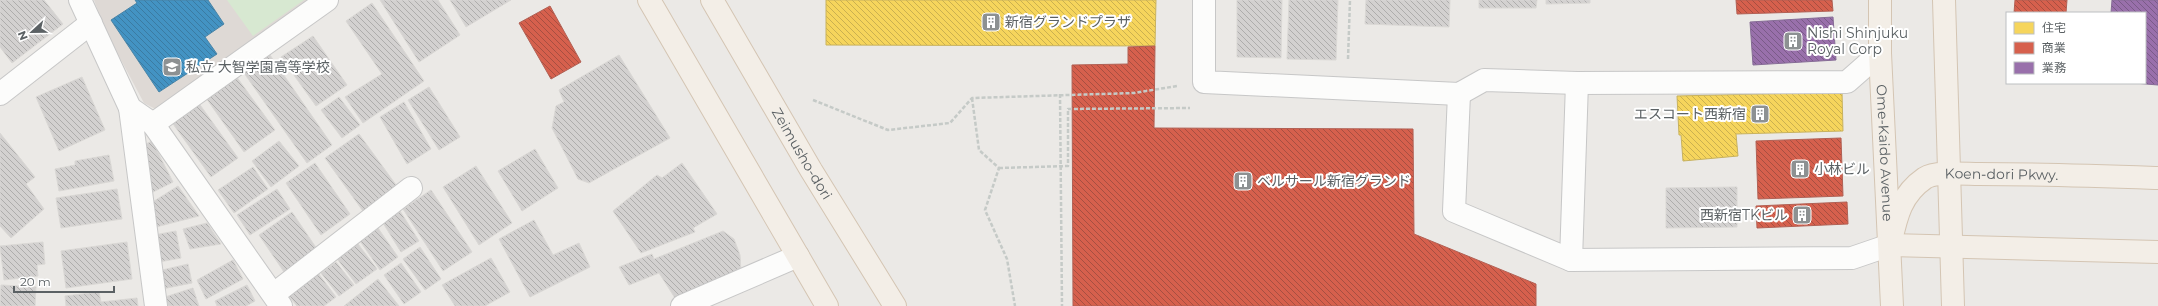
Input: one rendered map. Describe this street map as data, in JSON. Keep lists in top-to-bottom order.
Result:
{
  "streets": {
    "main road": ["Ome-Kaido Avenue", "Zeimusho-dori", "Koen-dori Pkwy."]
  },
  "crossings": [
    ["Ome-Kaido Avenue", "Koen-dori Pkwy."]
  ],
  "places": {
    "building": [
      "新宿グランドプラザ",
      "Nishi Shinjuku Royal Corp",
      "エスコート西新宿",
      "小林ビル",
      "ベルサール新宿グランド",
      "西新宿TKビル"
    ],
    "school or university": ["私立 大智学園高等学校"]
  },
  "legend": ["住宅", "商業", "業務"],
  "scale_bar": "20 m",
  "north": "left"
}
